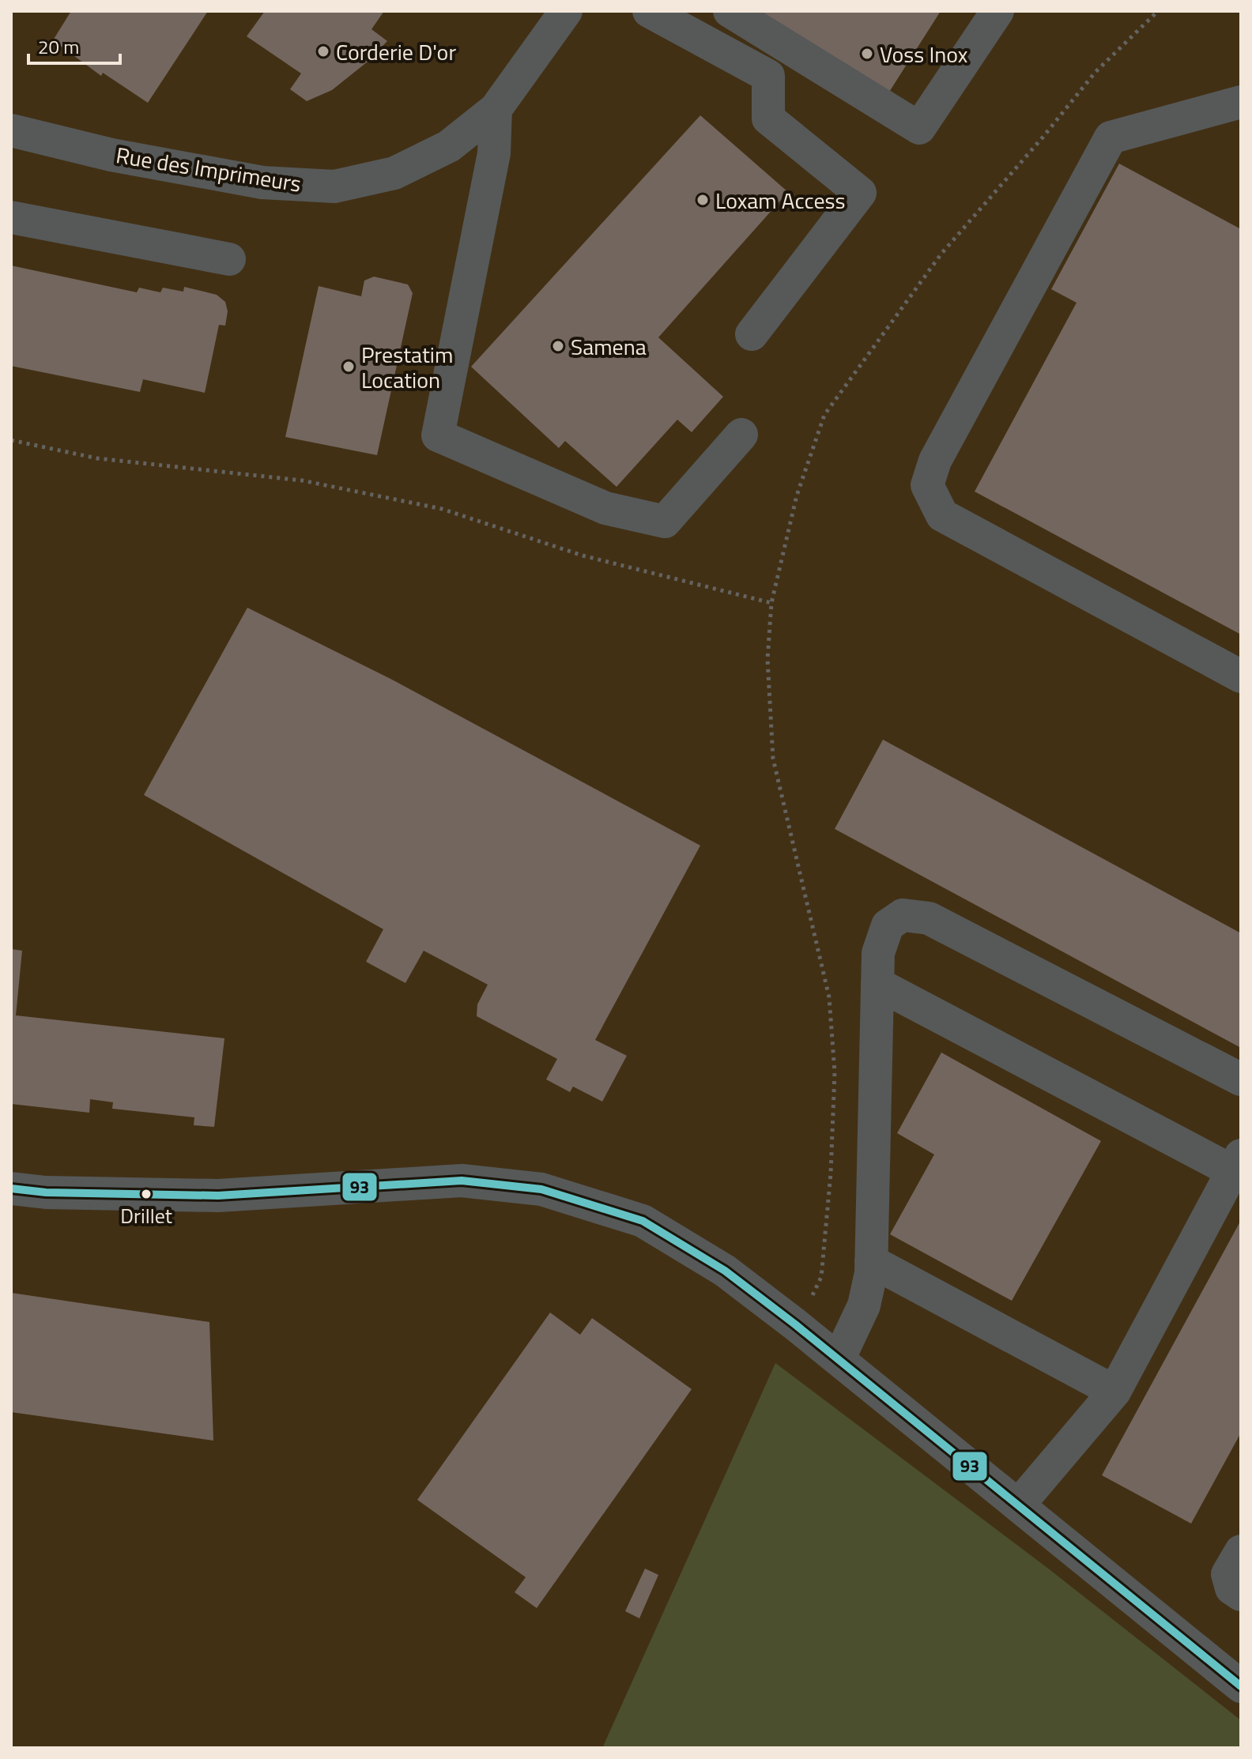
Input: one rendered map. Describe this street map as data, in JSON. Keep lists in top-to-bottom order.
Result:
{
  "streets": {
    "street": ["Rue des Imprimeurs"]
  },
  "places": [
    "Corderie D'or",
    "Voss Inox",
    "Loxam Access",
    "Samena",
    "Prestatim Location",
    "Drillet"
  ],
  "lines": ["transit line 93"],
  "scale_bar": "20 m"
}
